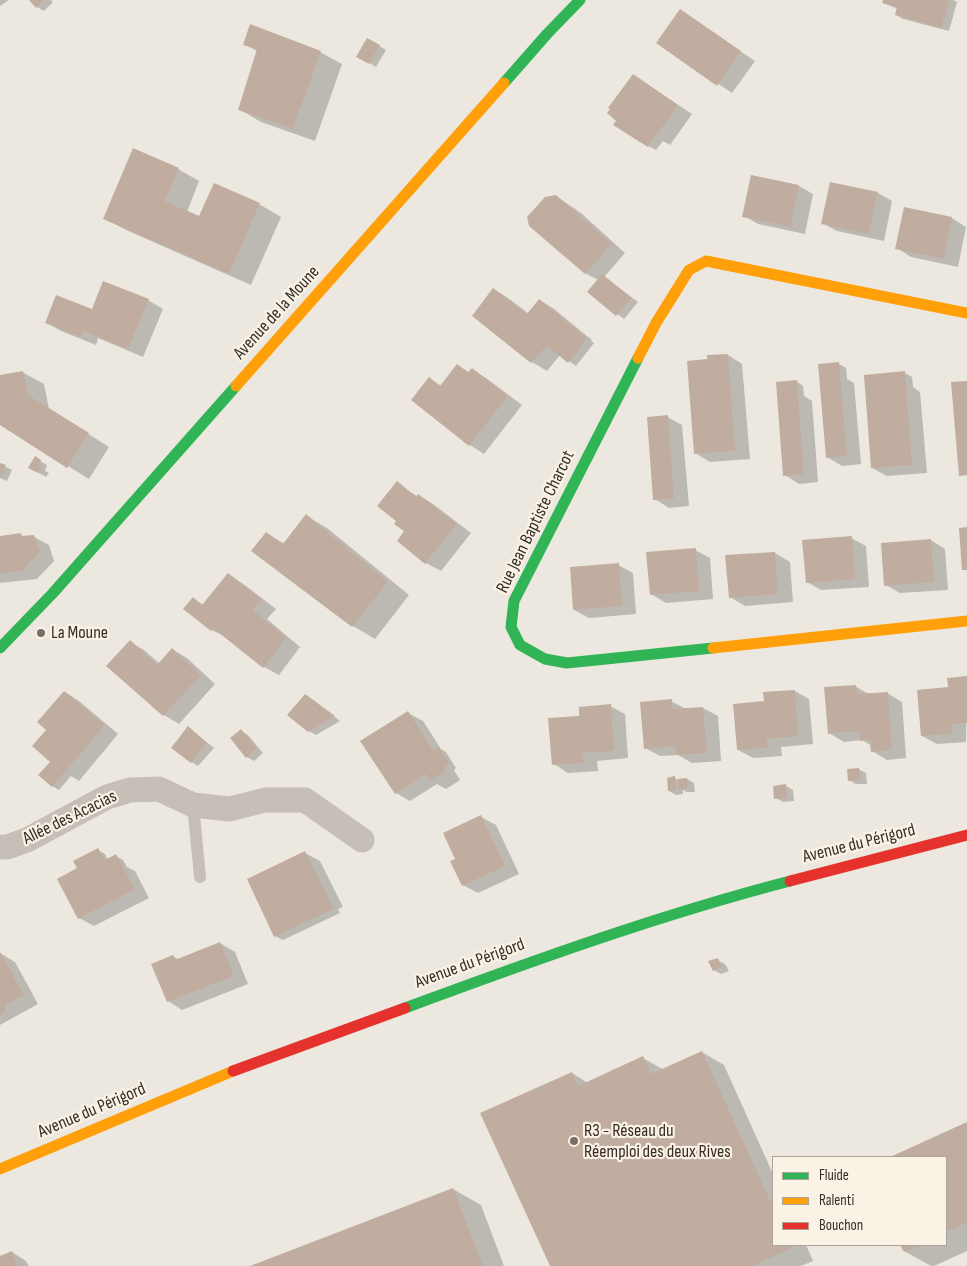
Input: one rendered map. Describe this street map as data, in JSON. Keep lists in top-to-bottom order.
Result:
{
  "streets": {
    "street": [
      "Avenue de la Moune",
      "Rue Jean Baptiste Charcot",
      "Allée des Acacias",
      "Avenue du Périgord"
    ]
  },
  "places": ["La Moune", "R3 - Réseau du Réemploi des deux Rives"],
  "legend": ["Fluide", "Ralenti", "Bouchon"]
}
